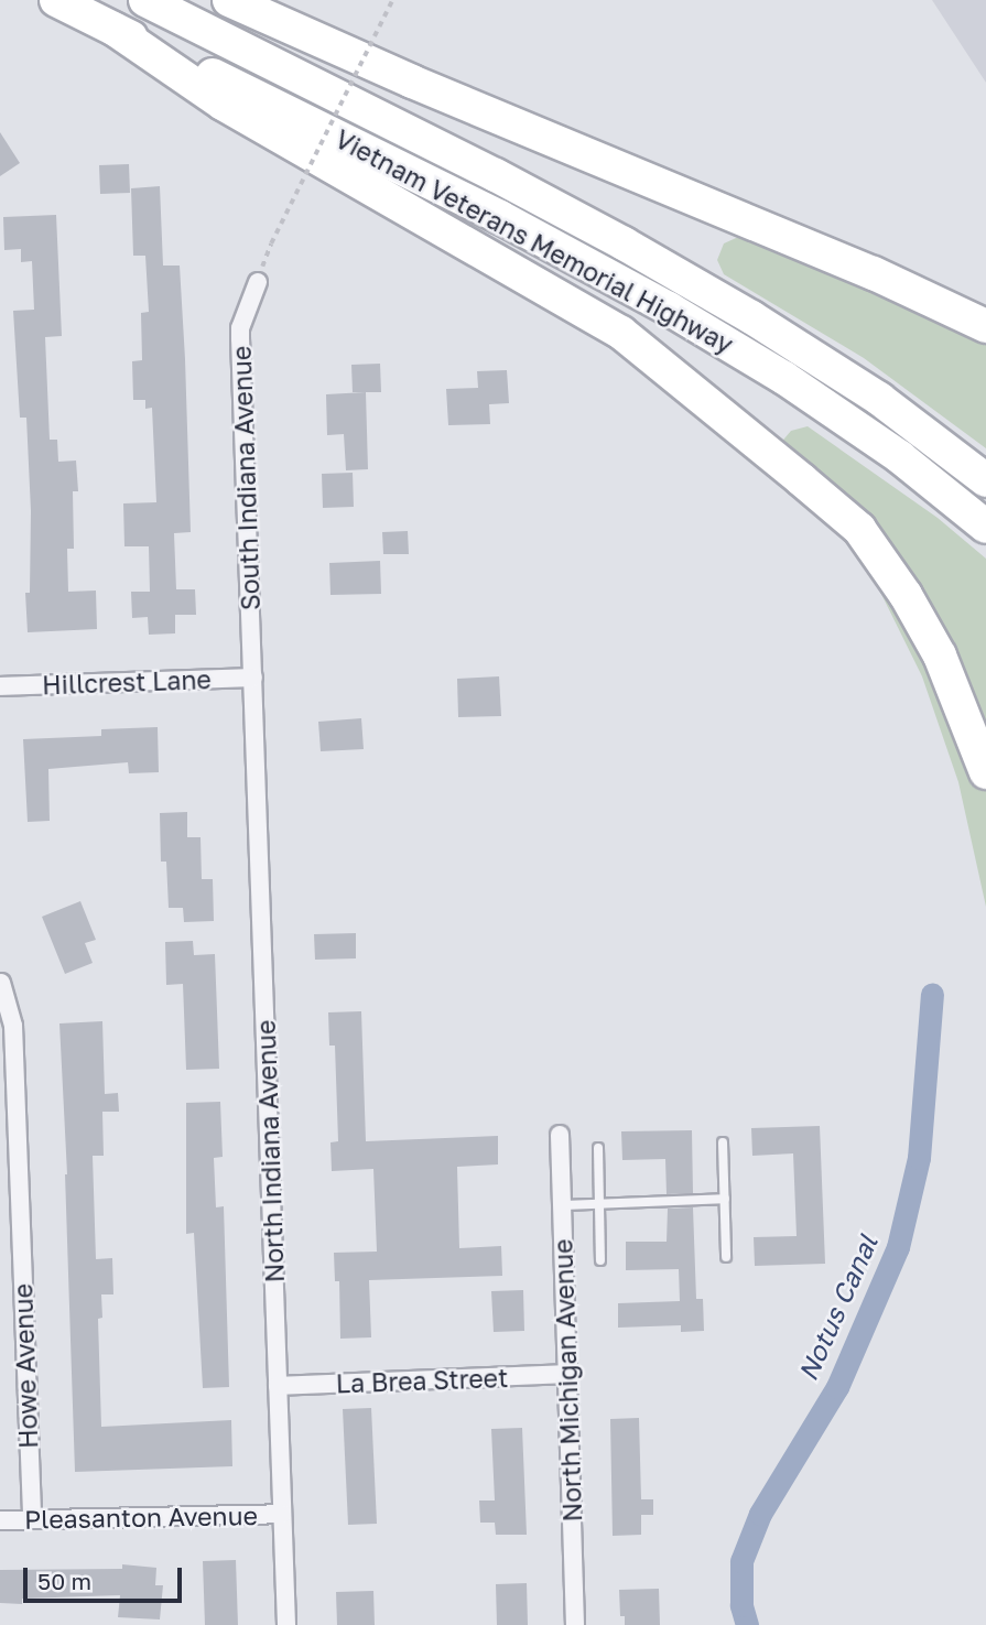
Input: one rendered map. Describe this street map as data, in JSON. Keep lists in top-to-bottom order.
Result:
{
  "streets": {
    "highway": ["Vietnam Veterans Memorial Highway"],
    "street": [
      "South Indiana Avenue",
      "Hillcrest Lane",
      "North Indiana Avenue",
      "Howe Avenue",
      "La Brea Street",
      "North Michigan Avenue",
      "Pleasanton Avenue"
    ]
  },
  "crossings": [
    ["South Indiana Avenue", "Hillcrest Lane"],
    ["South Indiana Avenue", "North Indiana Avenue"],
    ["Hillcrest Lane", "North Indiana Avenue"],
    ["North Indiana Avenue", "La Brea Street"],
    ["North Indiana Avenue", "Pleasanton Avenue"],
    ["Howe Avenue", "Pleasanton Avenue"],
    ["La Brea Street", "North Michigan Avenue"]
  ],
  "water": ["Notus Canal"],
  "scale_bar": "50 m"
}
